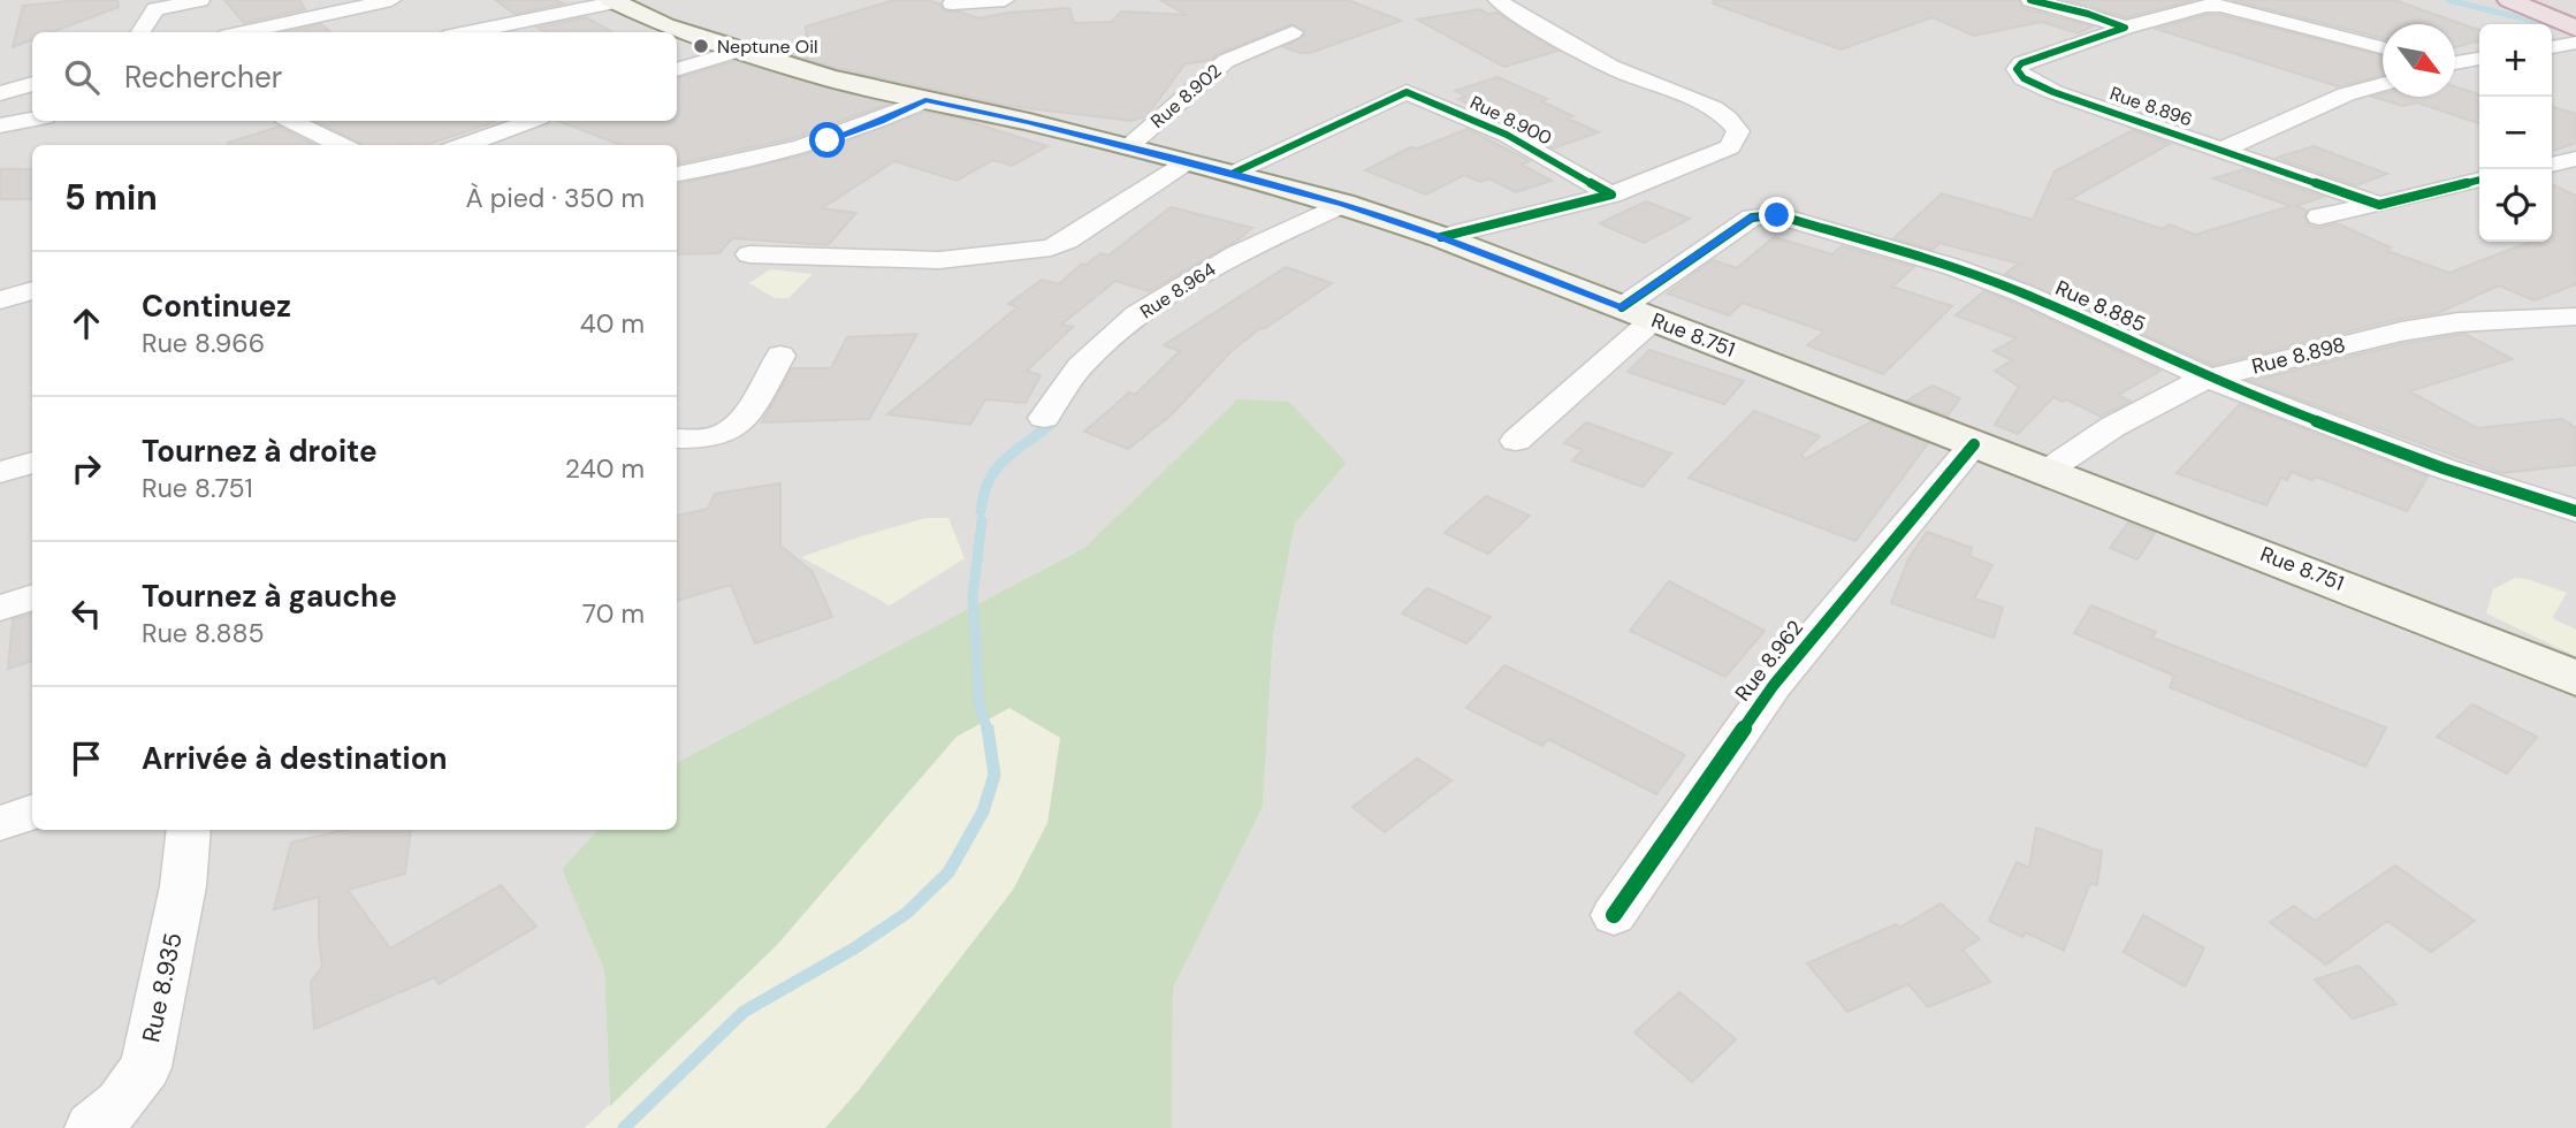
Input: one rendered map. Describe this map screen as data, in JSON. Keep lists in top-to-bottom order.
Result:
{
  "streets": {
    "main road": ["Rue 8.751"],
    "street": [
      "Rue 8.902",
      "Rue 8.896",
      "Rue 8.900",
      "Rue 8.964",
      "Rue 8.885",
      "Rue 8.898",
      "Rue 8.962",
      "Rue 8.935"
    ]
  },
  "crossings": [
    ["Rue 8.902", "Rue 8.751"],
    ["Rue 8.900", "Rue 8.751"],
    ["Rue 8.964", "Rue 8.751"],
    ["Rue 8.885", "Rue 8.751"],
    ["Rue 8.885", "Rue 8.898"],
    ["Rue 8.751", "Rue 8.898"],
    ["Rue 8.751", "Rue 8.962"]
  ],
  "places": ["Neptune Oil"],
  "north": "bottom right",
  "page": {
    "map_buttons": ["+", "−"],
    "search": "Rechercher",
    "heading": ["5 min", "À pied · 350 m"],
    "list": [
      ["Continuez", "Rue 8.966", "40 m"],
      ["Tournez à droite", "Rue 8.751", "240 m"],
      ["Tournez à gauche", "Rue 8.885", "70 m"],
      "Arrivée à destination"
    ]
  }
}
